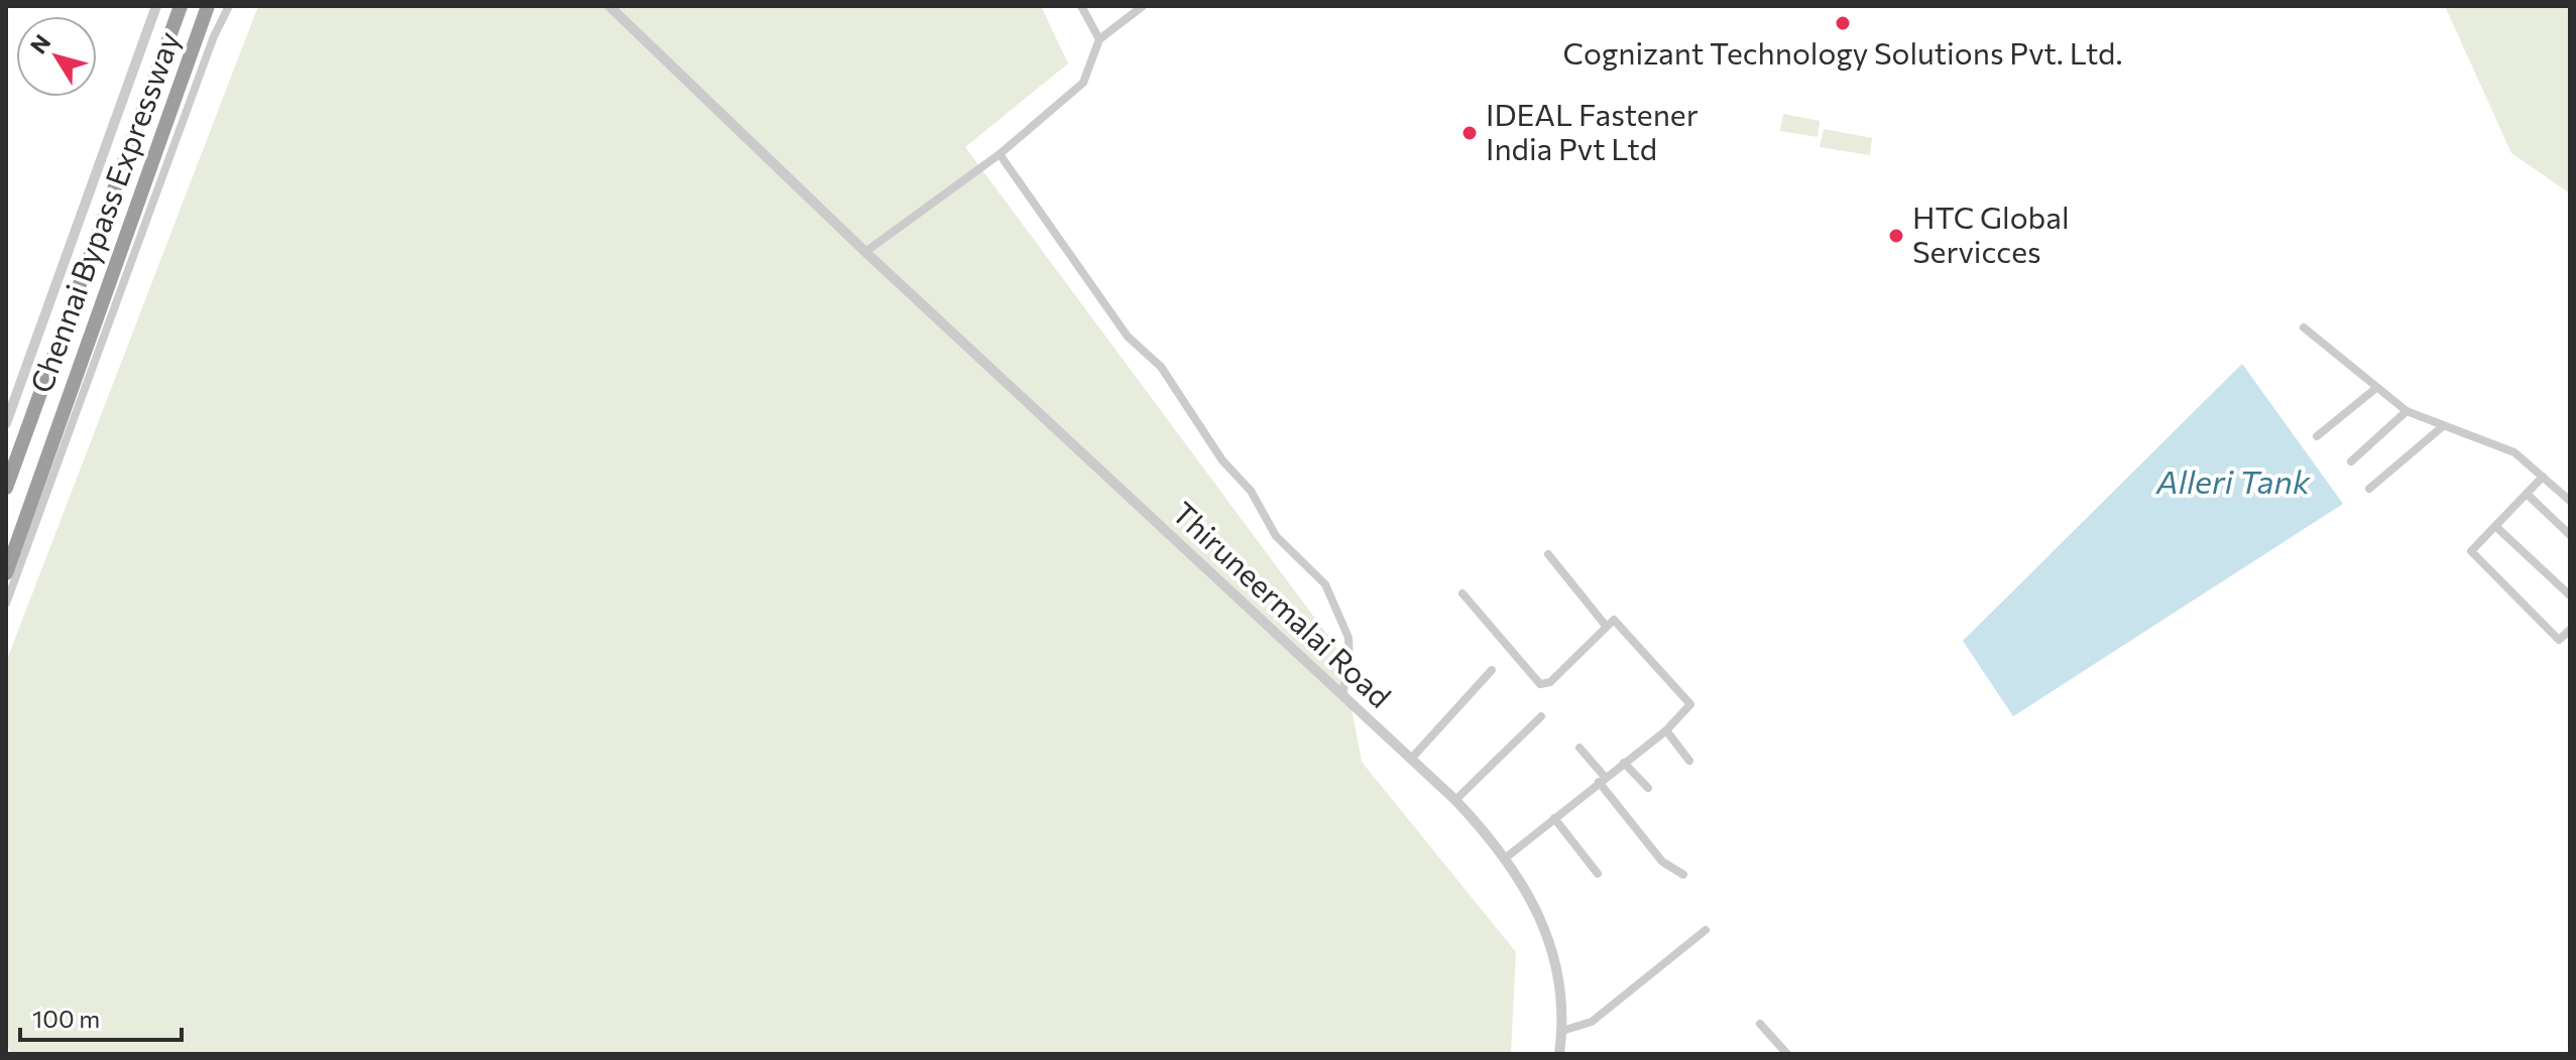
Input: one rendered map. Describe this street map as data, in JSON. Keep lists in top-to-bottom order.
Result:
{
  "streets": {
    "highway": ["Chennai Bypass Expressway"],
    "street": ["Thiruneermalai Road"]
  },
  "water": ["Alleri Tank"],
  "places": ["Cognizant Technology Solutions Pvt. Ltd.", "IDEAL Fastener India Pvt Ltd", "HTC Global Servicces"],
  "scale_bar": "100 m",
  "north": "top left"
}
